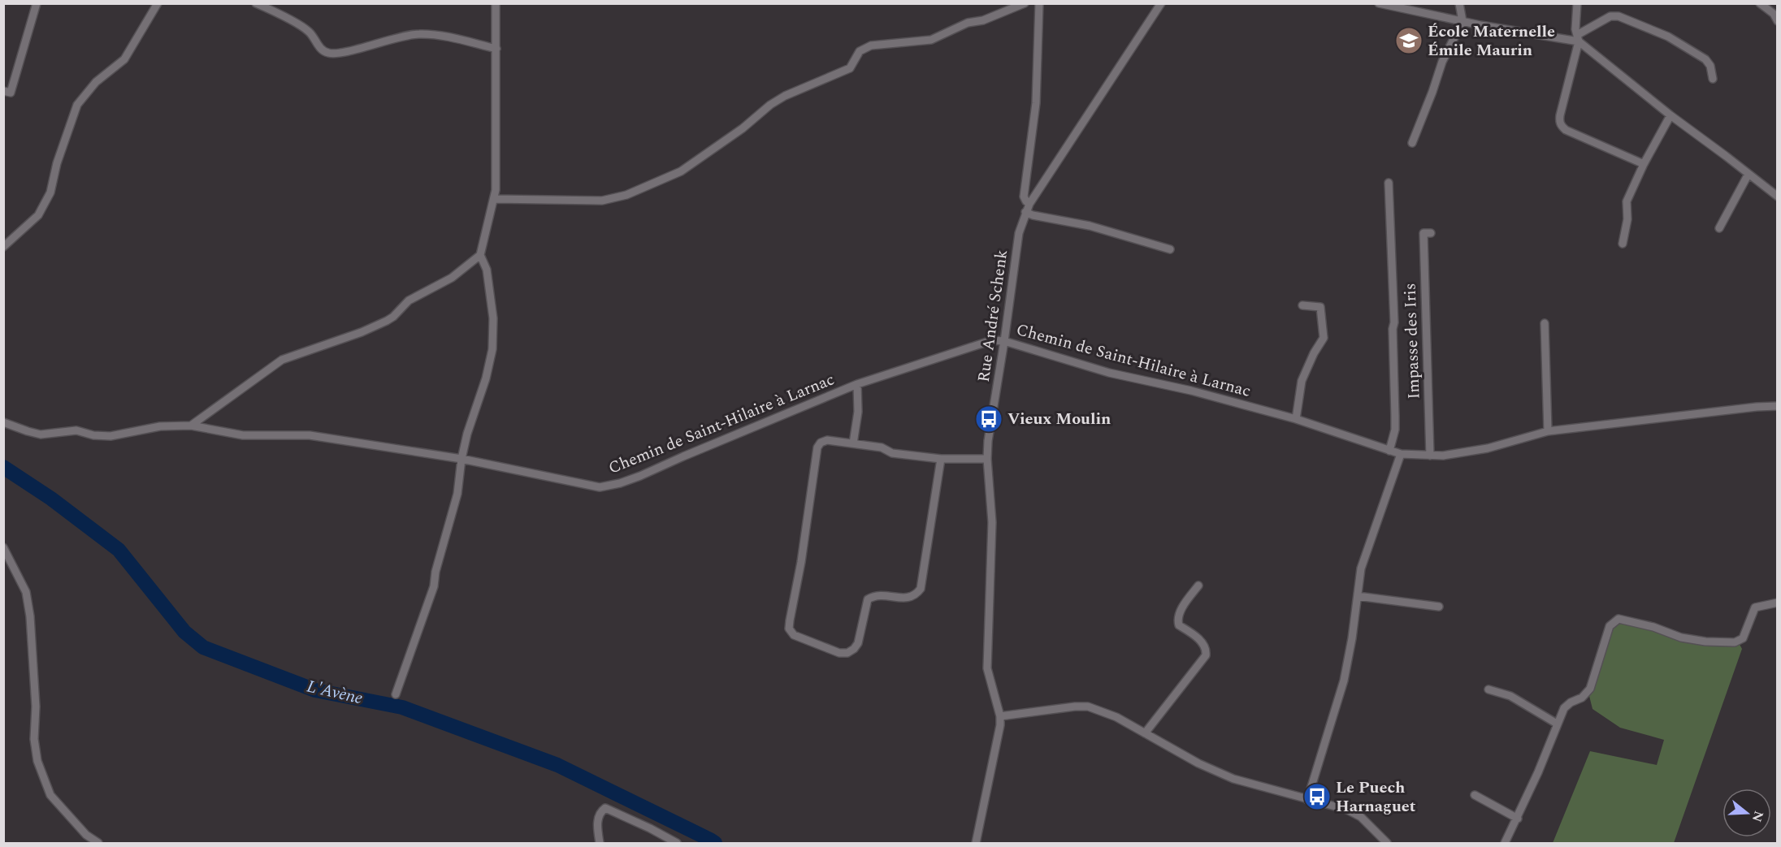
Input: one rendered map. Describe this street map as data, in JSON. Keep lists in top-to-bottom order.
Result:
{
  "streets": {
    "street": ["Rue André Schenk", "Impasse des Iris", "Chemin de Saint-Hilaire à Larnac"]
  },
  "crossings": [
    ["Rue André Schenk", "Chemin de Saint-Hilaire à Larnac"],
    ["Impasse des Iris", "Chemin de Saint-Hilaire à Larnac"]
  ],
  "water": ["L'Avène"],
  "places": {
    "school or university": ["École Maternelle Émile Maurin"],
    "bus stop": ["Vieux Moulin", "Le Puech Harnaguet"]
  },
  "north": "right"
}
